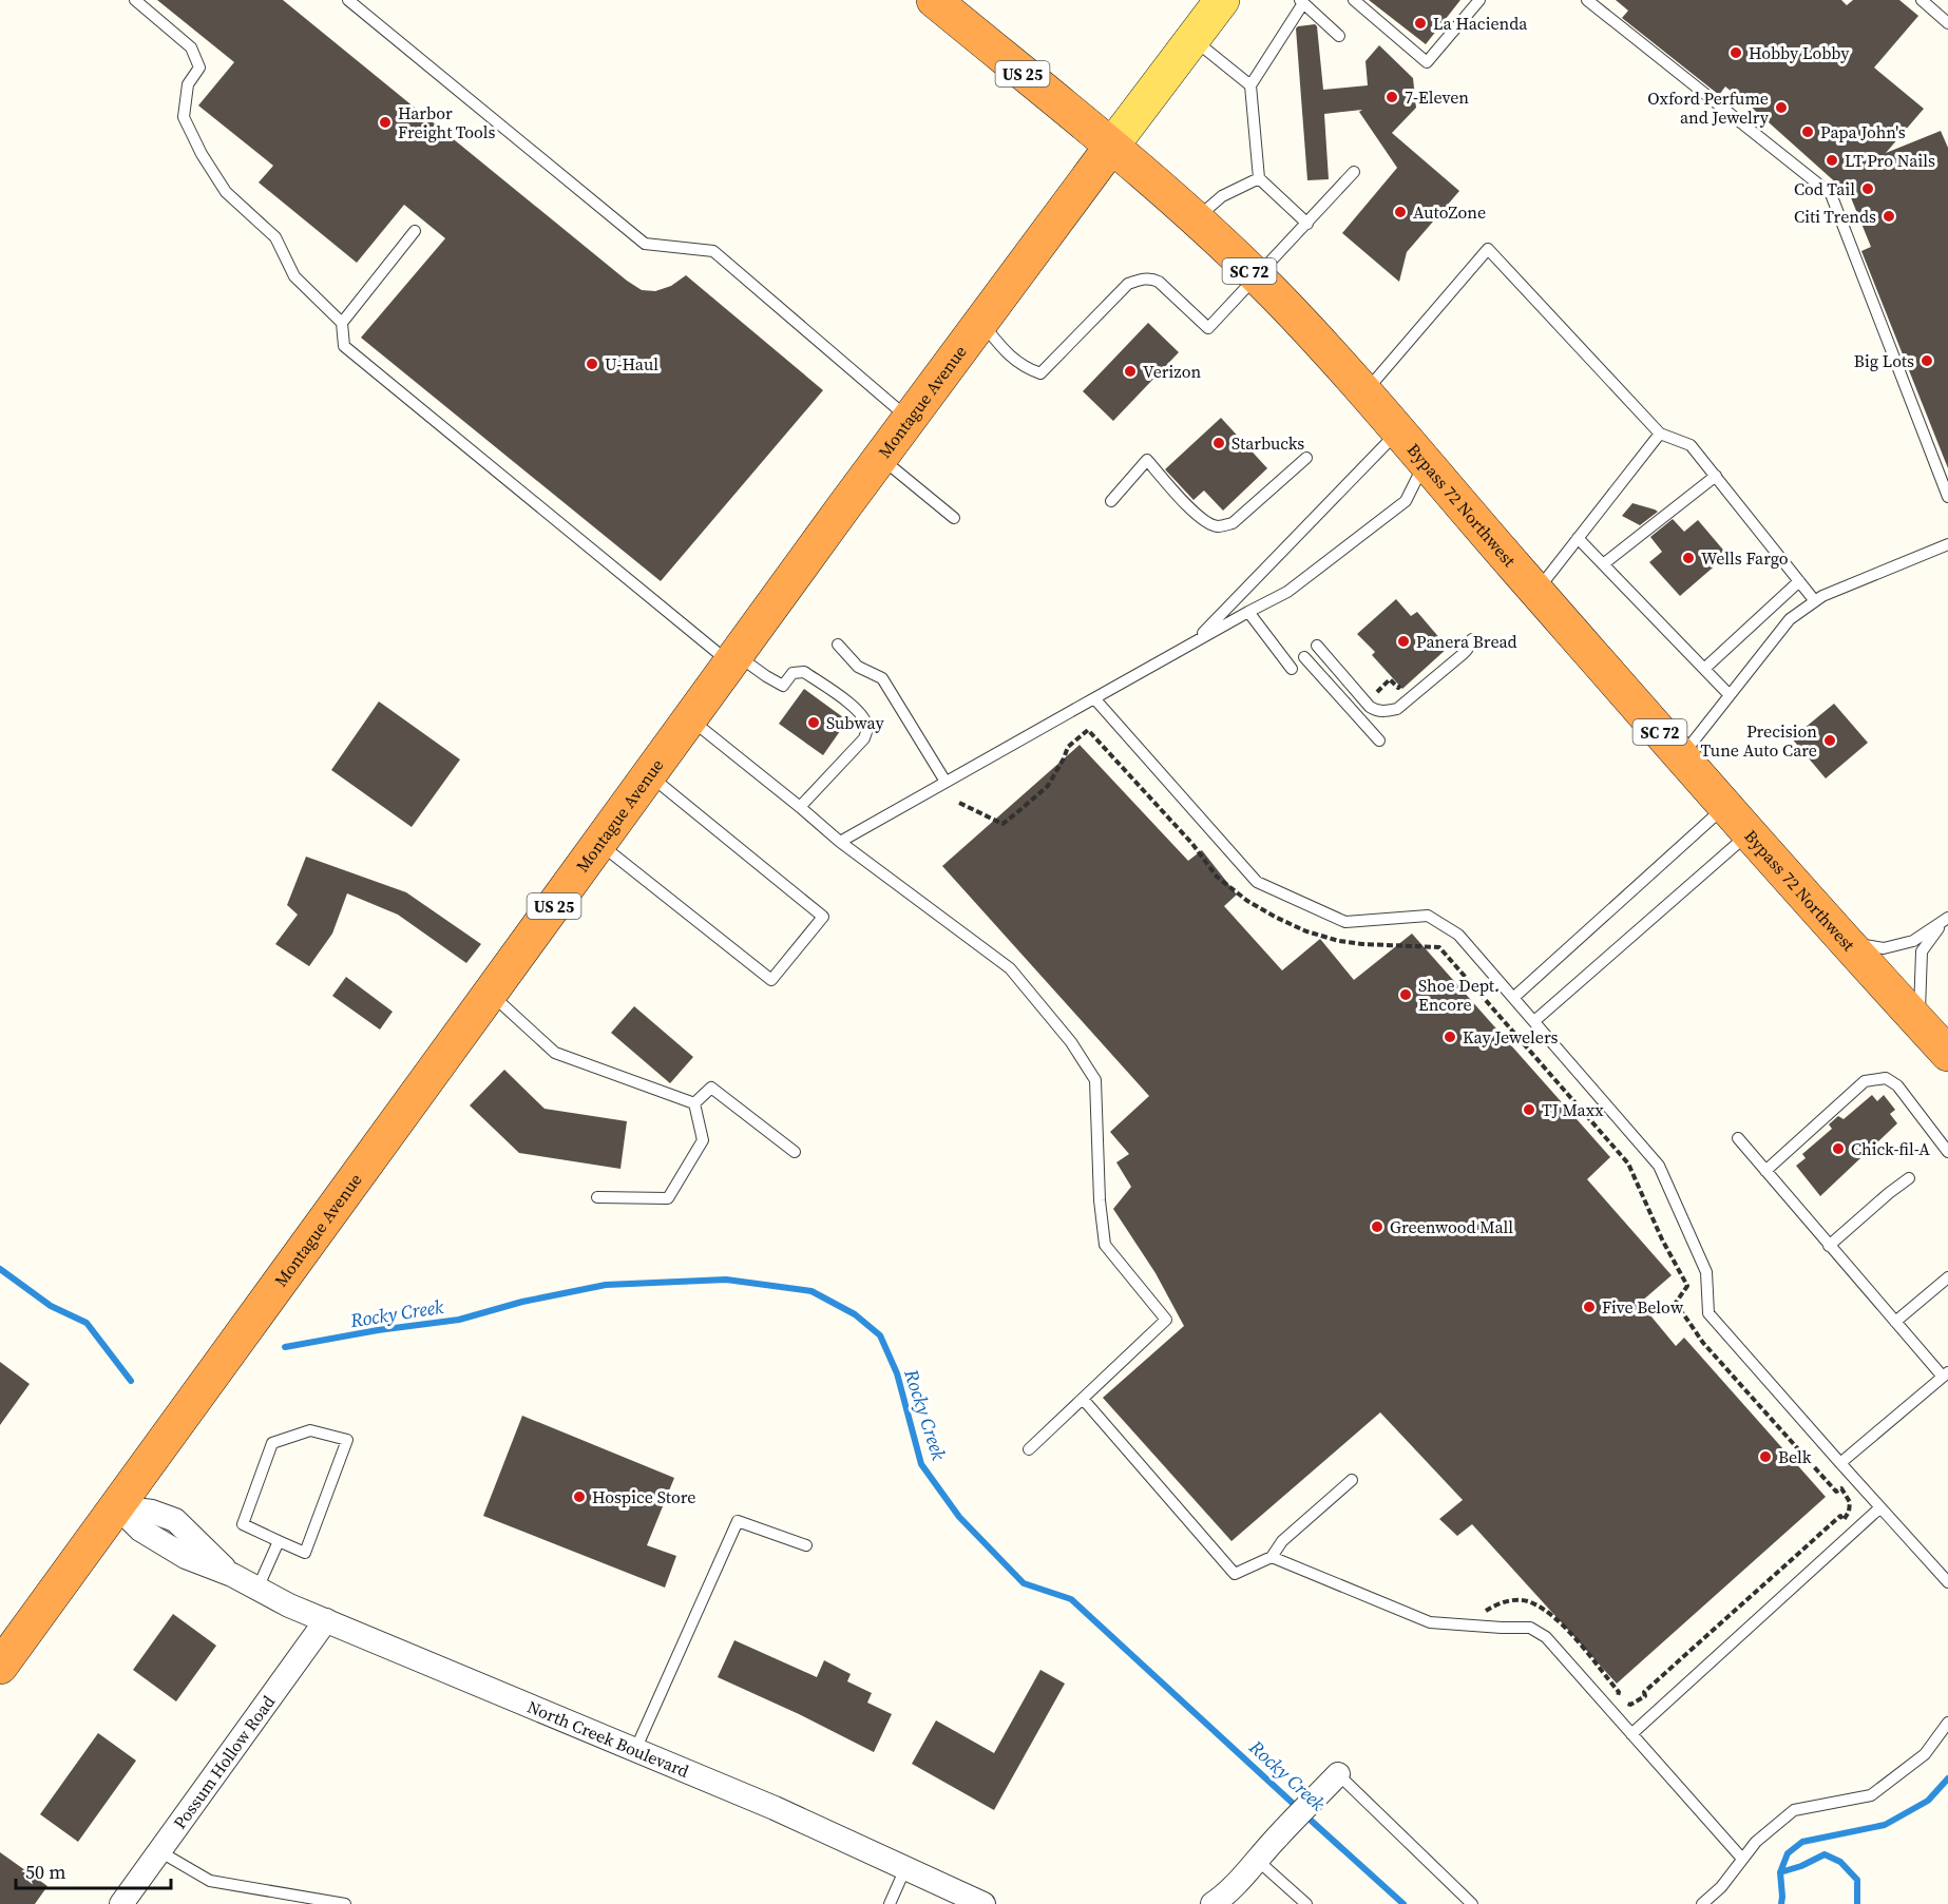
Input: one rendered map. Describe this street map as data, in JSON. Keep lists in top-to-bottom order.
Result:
{
  "streets": {
    "highway": [
      "US 25",
      "SC 72",
      "Montague Avenue",
      "Bypass 72 Northwest"
    ],
    "street": ["North Creek Boulevard", "Possum Hollow Road"]
  },
  "crossings": [
    ["Montague Avenue", "Bypass 72 Northwest"],
    ["Montague Avenue", "North Creek Boulevard"],
    ["North Creek Boulevard", "Possum Hollow Road"]
  ],
  "water": ["Rocky Creek"],
  "places": [
    "La Hacienda",
    "Hobby Lobby",
    "7-Eleven",
    "Oxford Perfume and Jewelry",
    "Harbor Freight Tools",
    "Papa John's",
    "LT Pro Nails",
    "Cod Tail",
    "AutoZone",
    "Citi Trends",
    "Big Lots",
    "U-Haul",
    "Verizon",
    "Starbucks",
    "Wells Fargo",
    "Panera Bread",
    "Subway",
    "Precision Tune Auto Care",
    "Shoe Dept. Encore",
    "Kay Jewelers",
    "TJ Maxx",
    "Chick-fil-A",
    "Greenwood Mall",
    "Five Below",
    "Belk",
    "Hospice Store"
  ],
  "scale_bar": "50 m"
}
